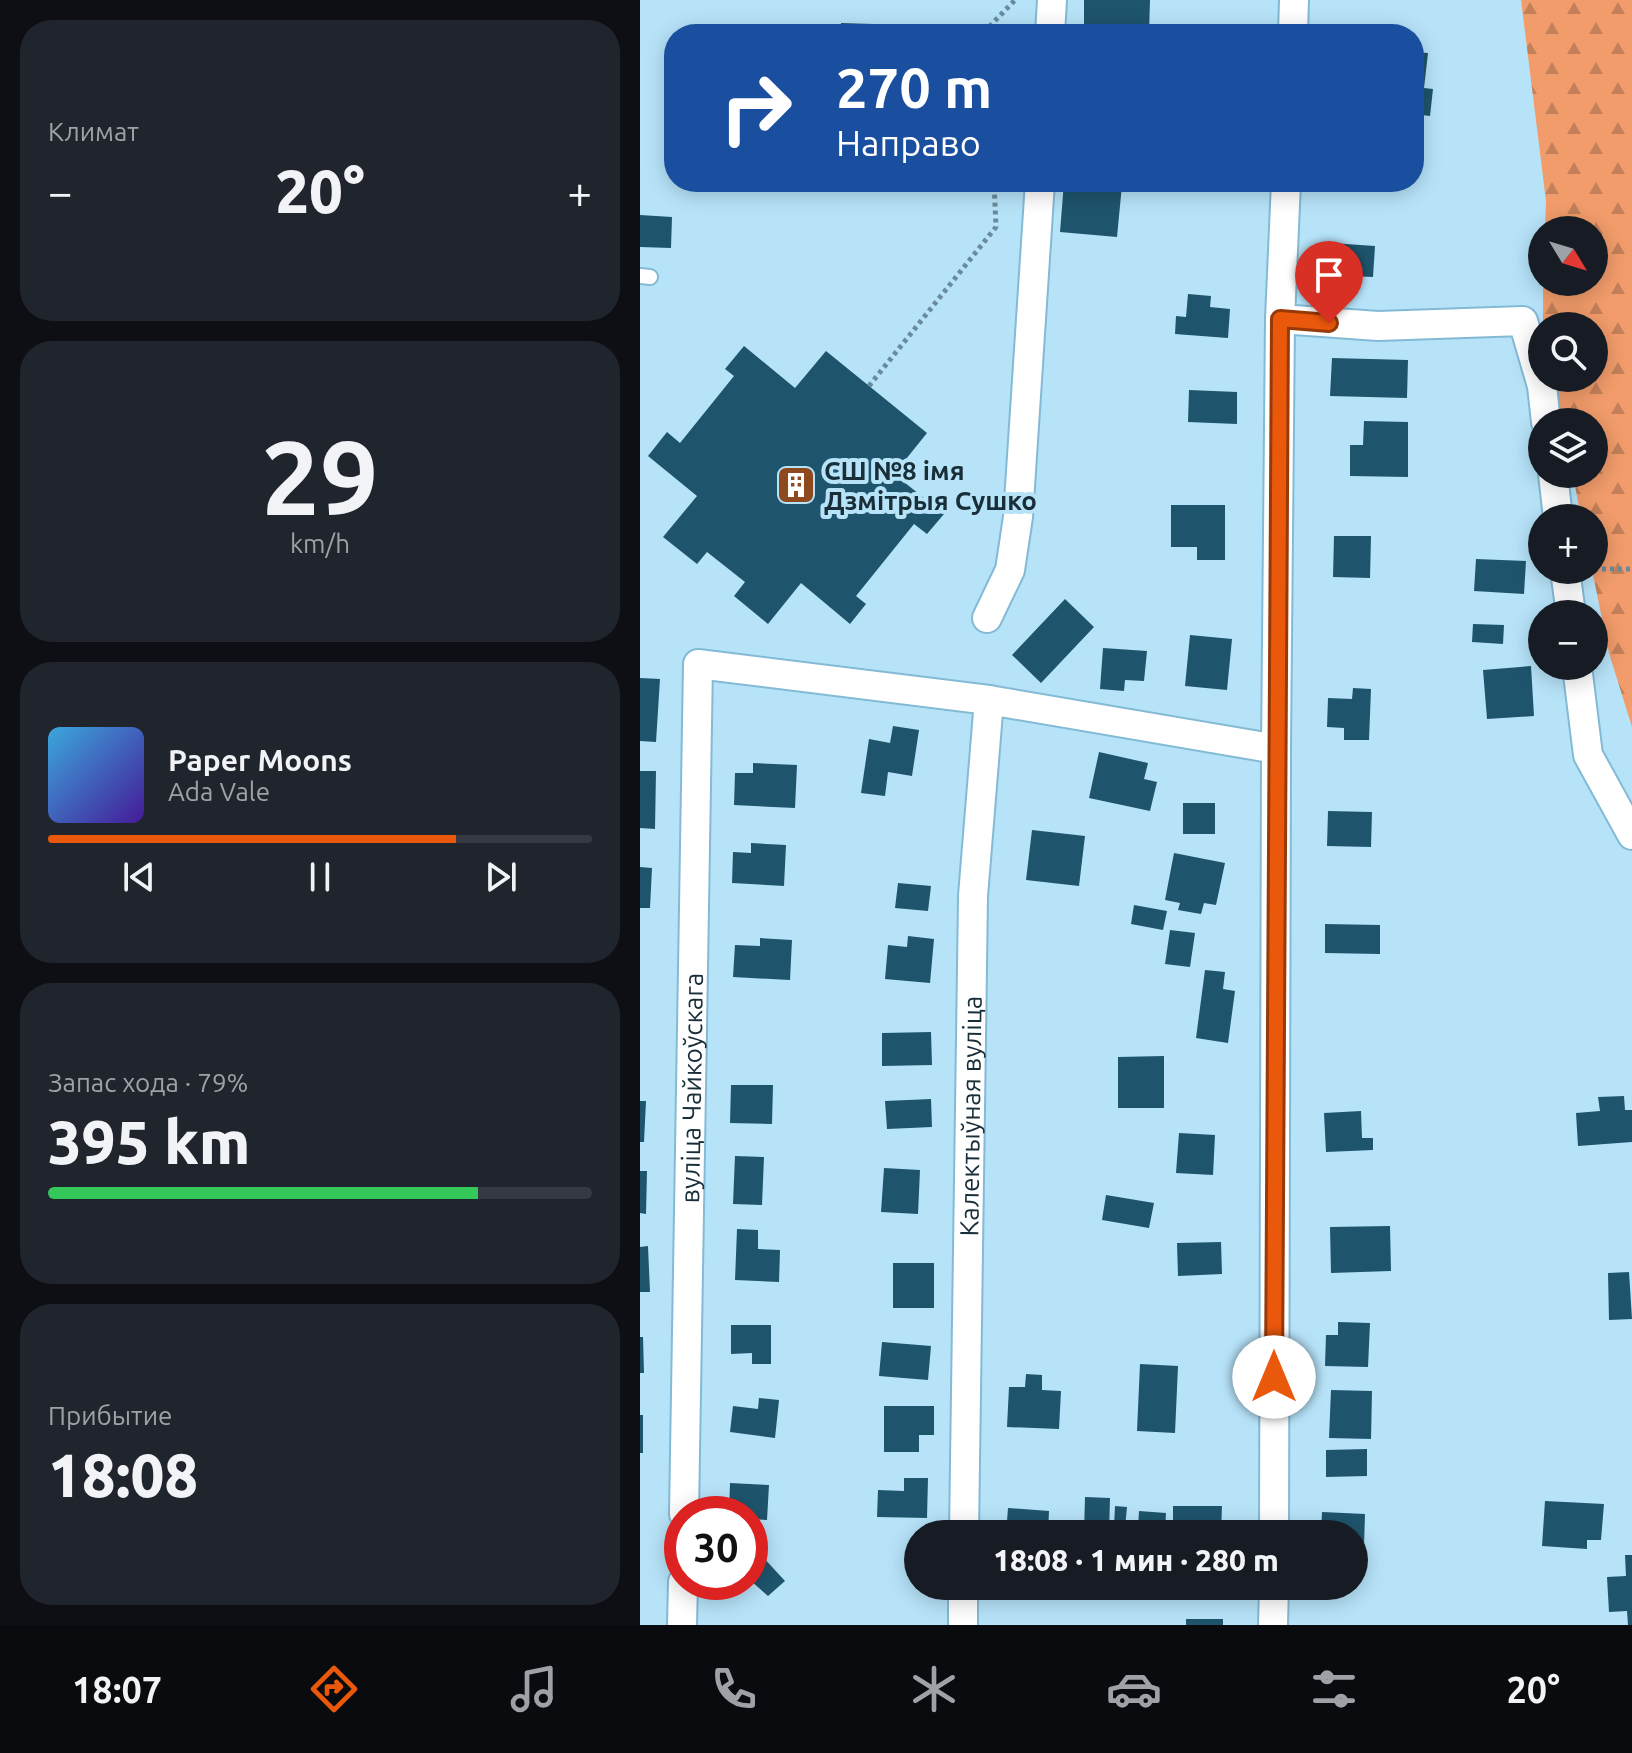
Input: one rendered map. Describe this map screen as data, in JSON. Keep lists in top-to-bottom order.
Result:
{
  "streets": {
    "street": ["вуліца Чайкоўскага", "Калектыўная вуліца"]
  },
  "crossings": [
    ["вуліца Чайкоўскага", "Калектыўная вуліца"]
  ],
  "places": {
    "building": ["СШ №8 імя Дзмітрыя Сушко"]
  },
  "north": "bottom right",
  "page": {
    "tile": [
      "Климат",
      ["29", "km/h"],
      ["Запас хода · 79%", "395 km"],
      ["Прибытие", "18:08"]
    ],
    "turn": ["270 m", "Направо"],
    "heat": ["−", "20°", "+"],
    "map_buttons": ["+", "−"],
    "song": ["Paper Moons", "Ada Vale"],
    "limit": "30",
    "trip": "18:08 · 1 мин · 280 m",
    "tabs": ["18:07", "20°"]
  }
}
